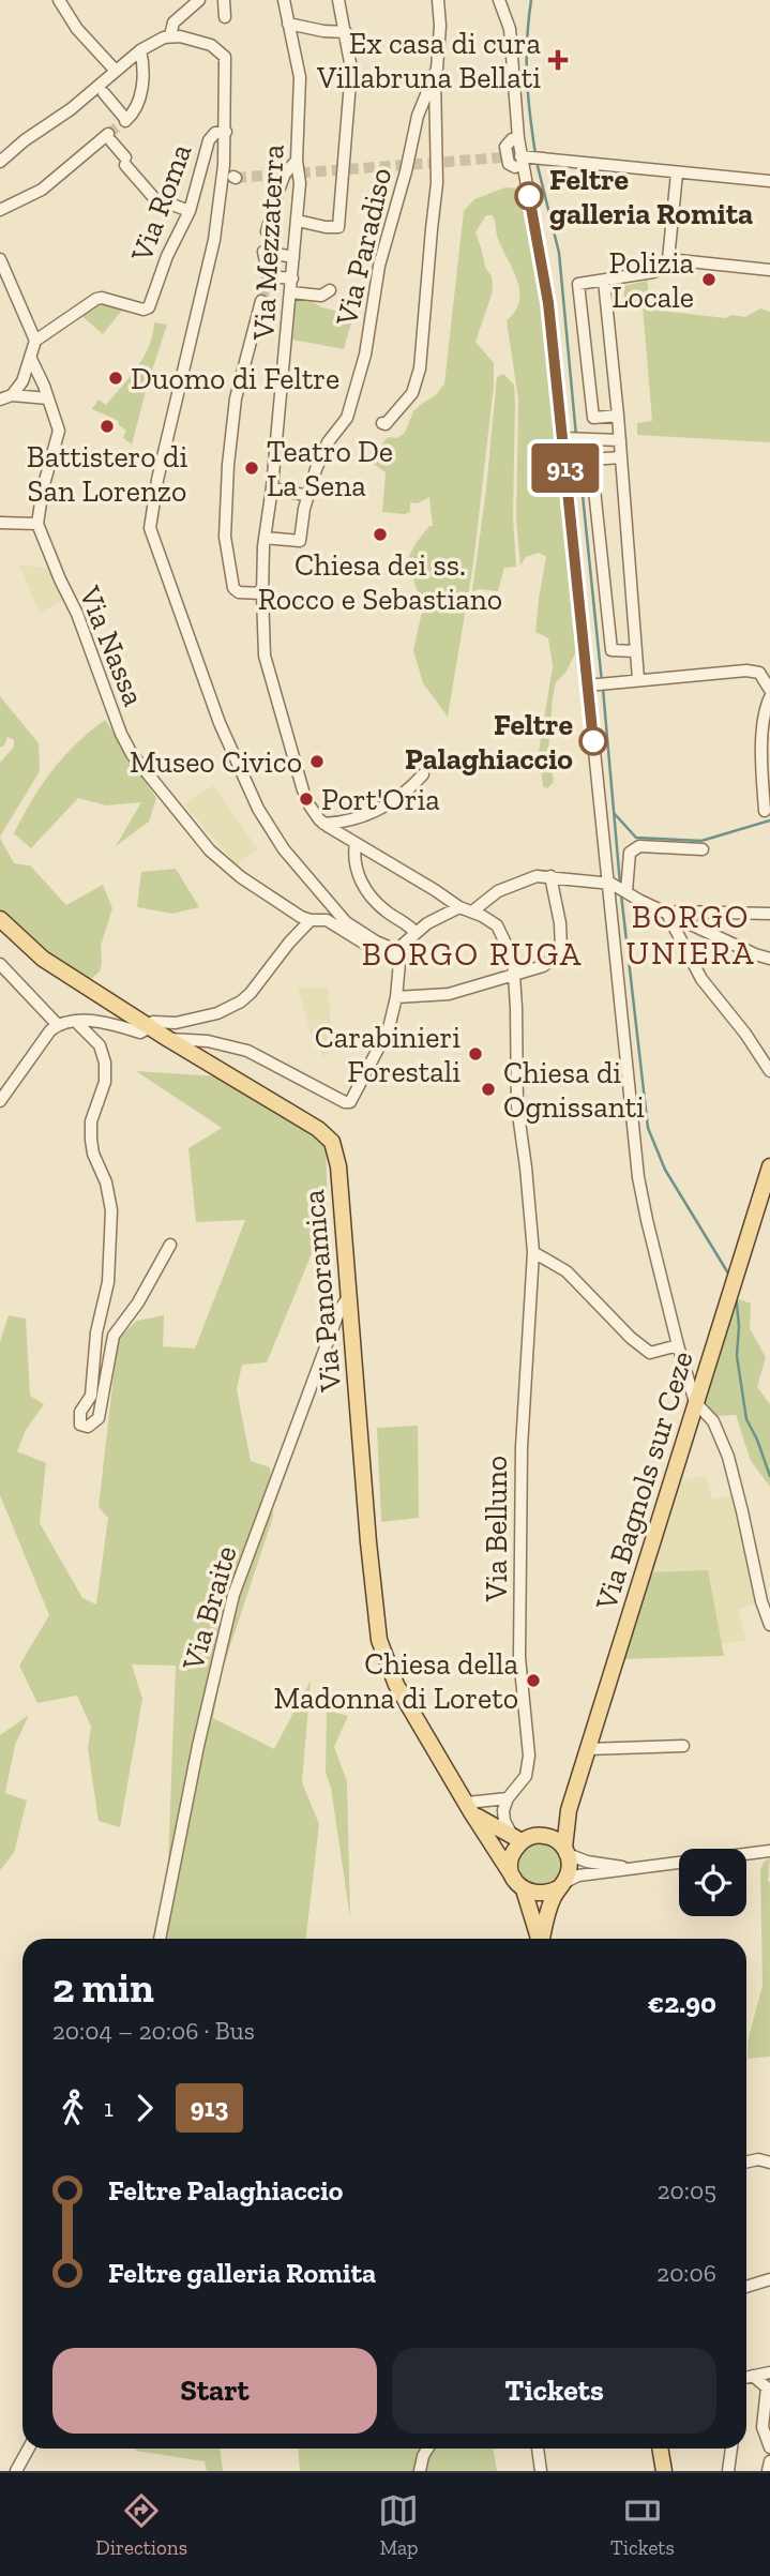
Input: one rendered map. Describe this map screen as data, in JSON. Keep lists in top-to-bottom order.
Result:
{
  "streets": {
    "main road": ["Via Panoramica", "Via Bagnols sur Ceze"],
    "street": [
      "Via Roma",
      "Via Mezzaterra",
      "Via Paradiso",
      "Via Nassa",
      "Via Belluno",
      "Via Braite"
    ]
  },
  "crossings": [
    ["Via Mezzaterra", "Via Paradiso"],
    ["Via Panoramica", "Via Bagnols sur Ceze"],
    ["Via Panoramica", "Via Braite"]
  ],
  "districts": ["BORGO UNIERA", "BORGO RUGA"],
  "places": {
    "health": ["Ex casa di cura Villabruna Bellati"],
    "other": [
      "Feltre galleria Romita",
      "Polizia Locale",
      "Duomo di Feltre",
      "Battistero di San Lorenzo",
      "Teatro De La Sena",
      "Chiesa dei ss. Rocco e Sebastiano",
      "Feltre Palaghiaccio",
      "Museo Civico",
      "Port'Oria",
      "Carabinieri Forestali",
      "Chiesa di Ognissanti",
      "Chiesa della Madonna di Loreto"
    ]
  },
  "lines": ["bus line 913"],
  "page": {
    "on_map": "913",
    "heading": ["2 min", "20:04 – 20:06 · Bus", "€2.90"],
    "legs": ["1", "913"],
    "list": [
      {
        "name": "Feltre Palaghiaccio",
        "value": "20:05"
      },
      {
        "name": "Feltre galleria Romita",
        "value": "20:06"
      }
    ],
    "buttons": ["Start", "Tickets"],
    "tabs": ["Directions", "Map", "Tickets"]
  }
}
